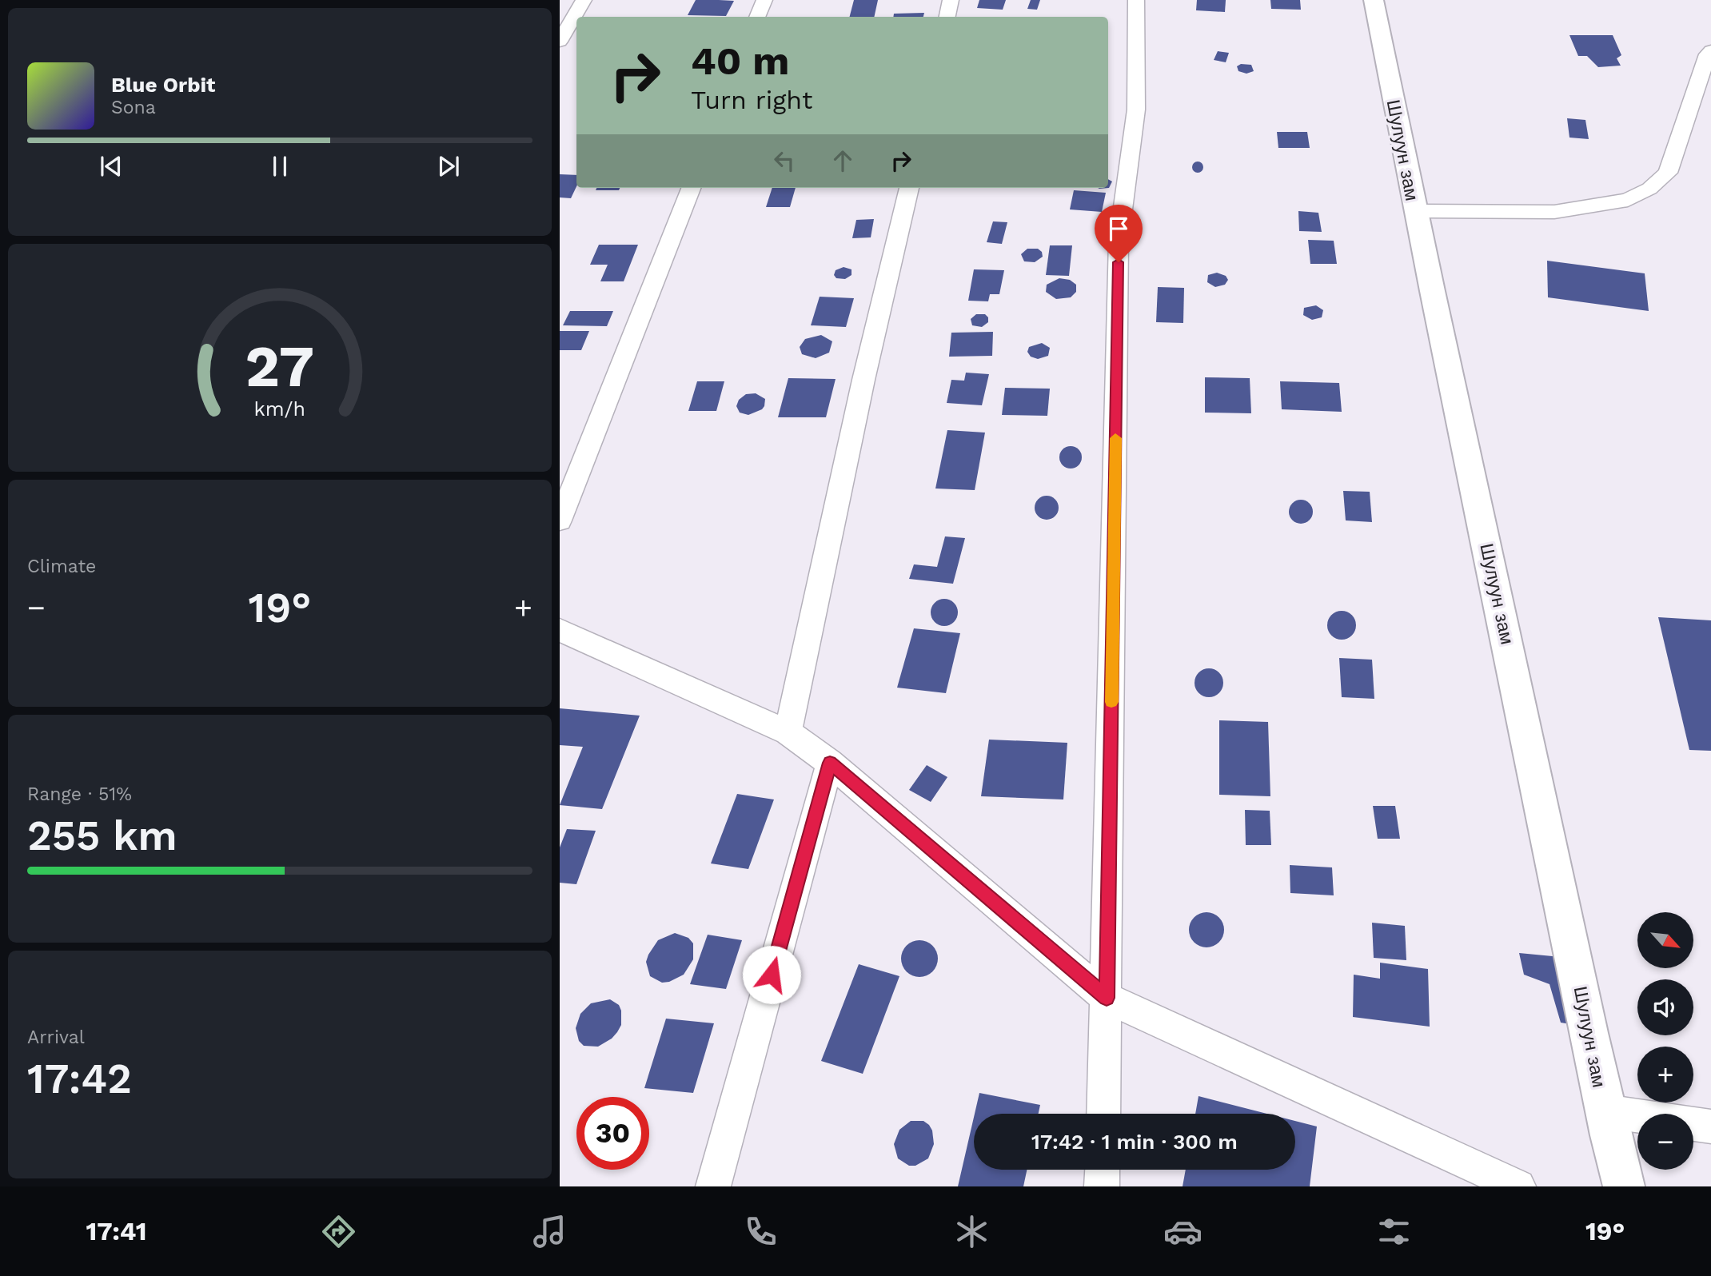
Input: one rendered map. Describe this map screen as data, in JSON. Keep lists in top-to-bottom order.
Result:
{
  "streets": {
    "street": ["Шулуун зам"]
  },
  "north": "bottom right",
  "page": {
    "turn": ["40 m", "Turn right"],
    "song": ["Blue Orbit", "Sona"],
    "tile": [
      "Climate",
      ["Range · 51%", "255 km"],
      ["Arrival", "17:42"]
    ],
    "heat": ["−", "19°", "+"],
    "map_buttons": ["+", "−"],
    "limit": "30",
    "trip": "17:42 · 1 min · 300 m",
    "tabs": ["17:41", "19°"],
    "gauge": ["27", "km/h"]
  }
}
